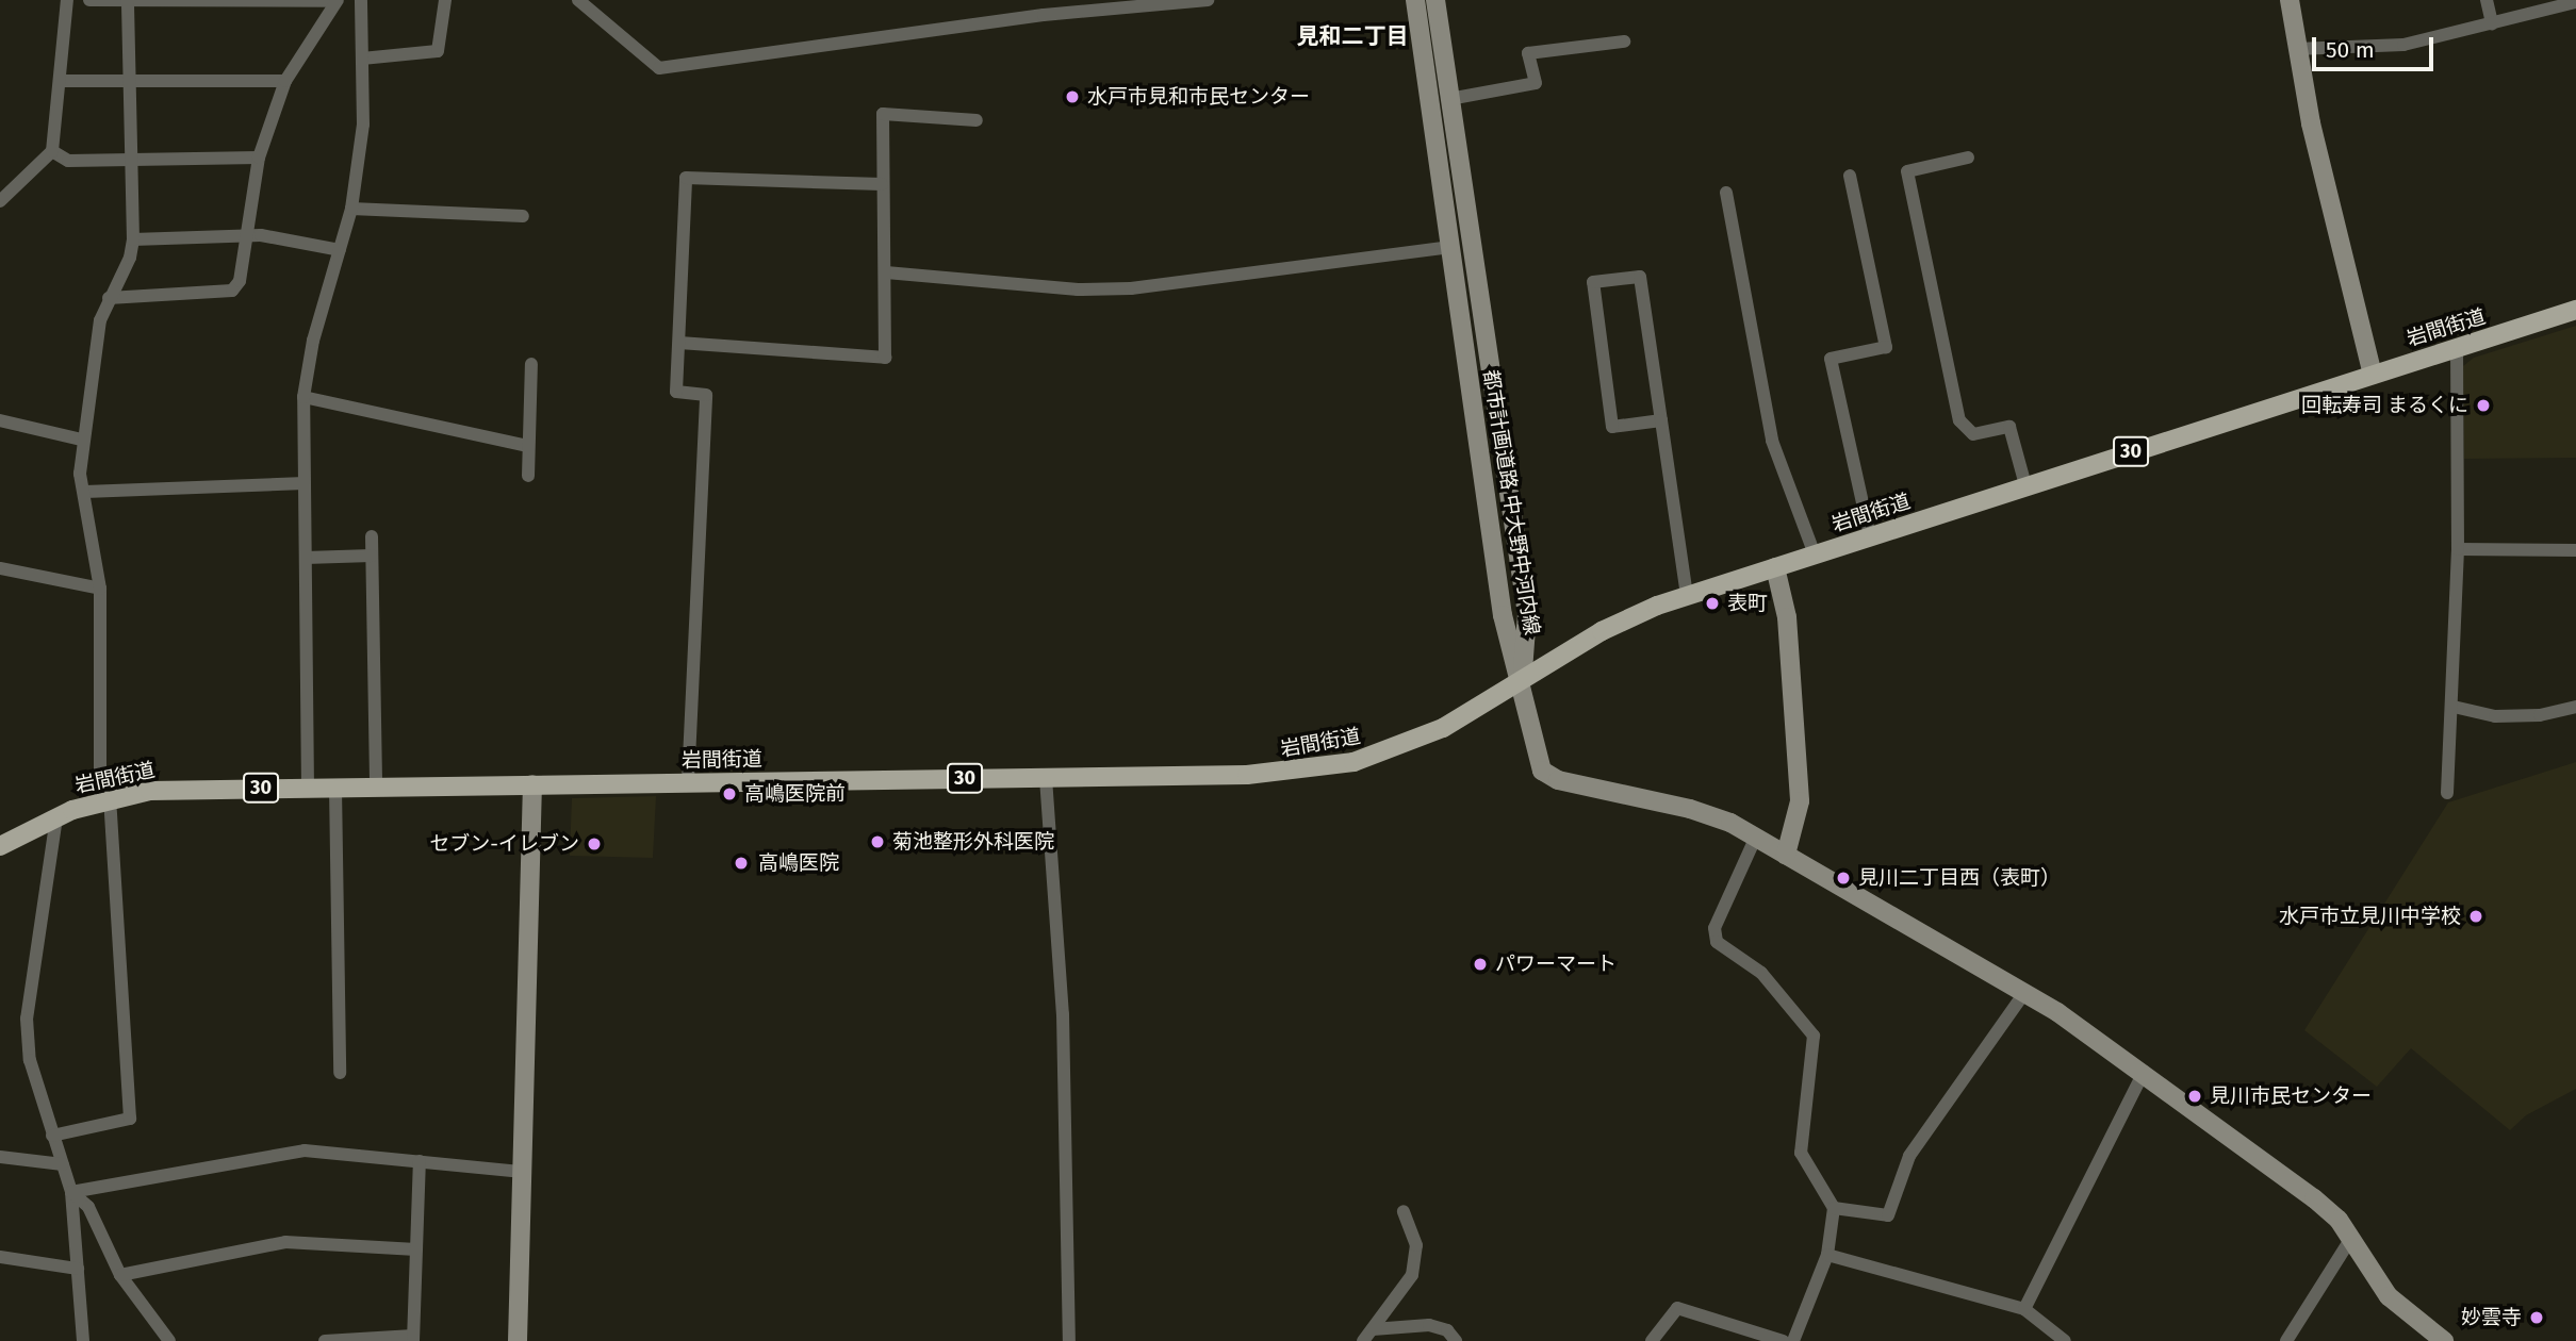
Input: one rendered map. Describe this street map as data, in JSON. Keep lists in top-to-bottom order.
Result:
{
  "streets": {
    "main road": ["岩間街道", "30"],
    "street": ["都市計画道路 中大野中河内線"]
  },
  "crossings": [
    ["岩間街道", "都市計画道路 中大野中河内線"]
  ],
  "districts": ["見和二丁目"],
  "places": [
    "水戸市見和市民センター",
    "回転寿司 まるくに",
    "表町",
    "高嶋医院前",
    "菊池整形外科医院",
    "セブン-イレブン",
    "高嶋医院",
    "見川二丁目西（表町）",
    "水戸市立見川中学校",
    "パワーマート",
    "見川市民センター",
    "妙雲寺"
  ],
  "scale_bar": "50 m"
}
